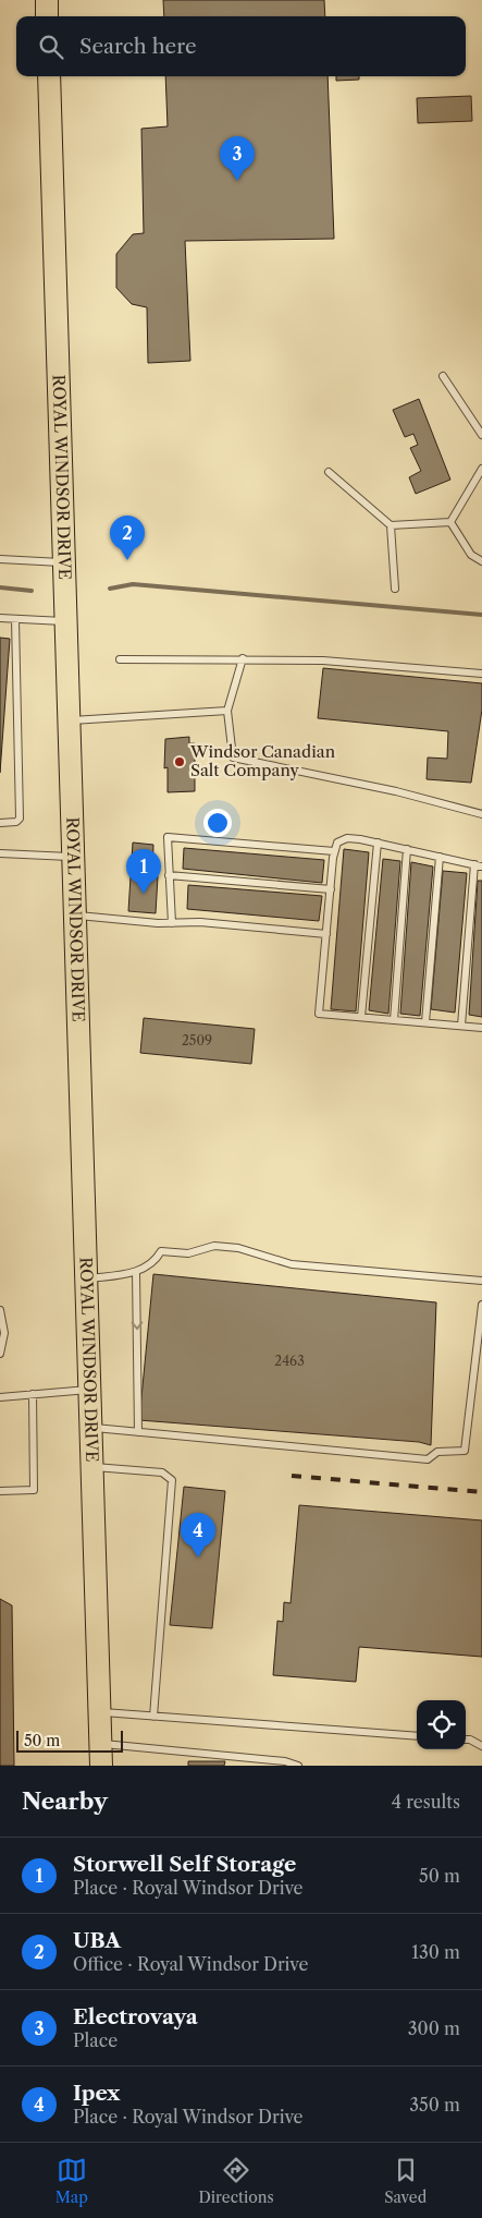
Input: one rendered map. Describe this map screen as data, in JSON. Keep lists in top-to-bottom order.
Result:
{
  "streets": {
    "main road": ["ROYAL WINDSOR DRIVE"]
  },
  "places": ["Windsor Canadian Salt Company"],
  "house_numbers": ["2509", "2463"],
  "scale_bar": "50 m",
  "page": {
    "search": "Search here",
    "pins": [
      "3",
      "2",
      "1",
      "4"
    ],
    "scale": "50 m",
    "heading": ["Nearby", "4 results"],
    "list": [
      {
        "mark": "1",
        "name": "Storwell Self Storage",
        "note": "Place · Royal Windsor Drive",
        "value": "50 m"
      },
      {
        "mark": "2",
        "name": "UBA",
        "note": "Office · Royal Windsor Drive",
        "value": "130 m"
      },
      {
        "mark": "3",
        "name": "Electrovaya",
        "note": "Place",
        "value": "300 m"
      },
      {
        "mark": "4",
        "name": "Ipex",
        "note": "Place · Royal Windsor Drive",
        "value": "350 m"
      }
    ],
    "nav": ["Map", "Directions", "Saved"]
  }
}
